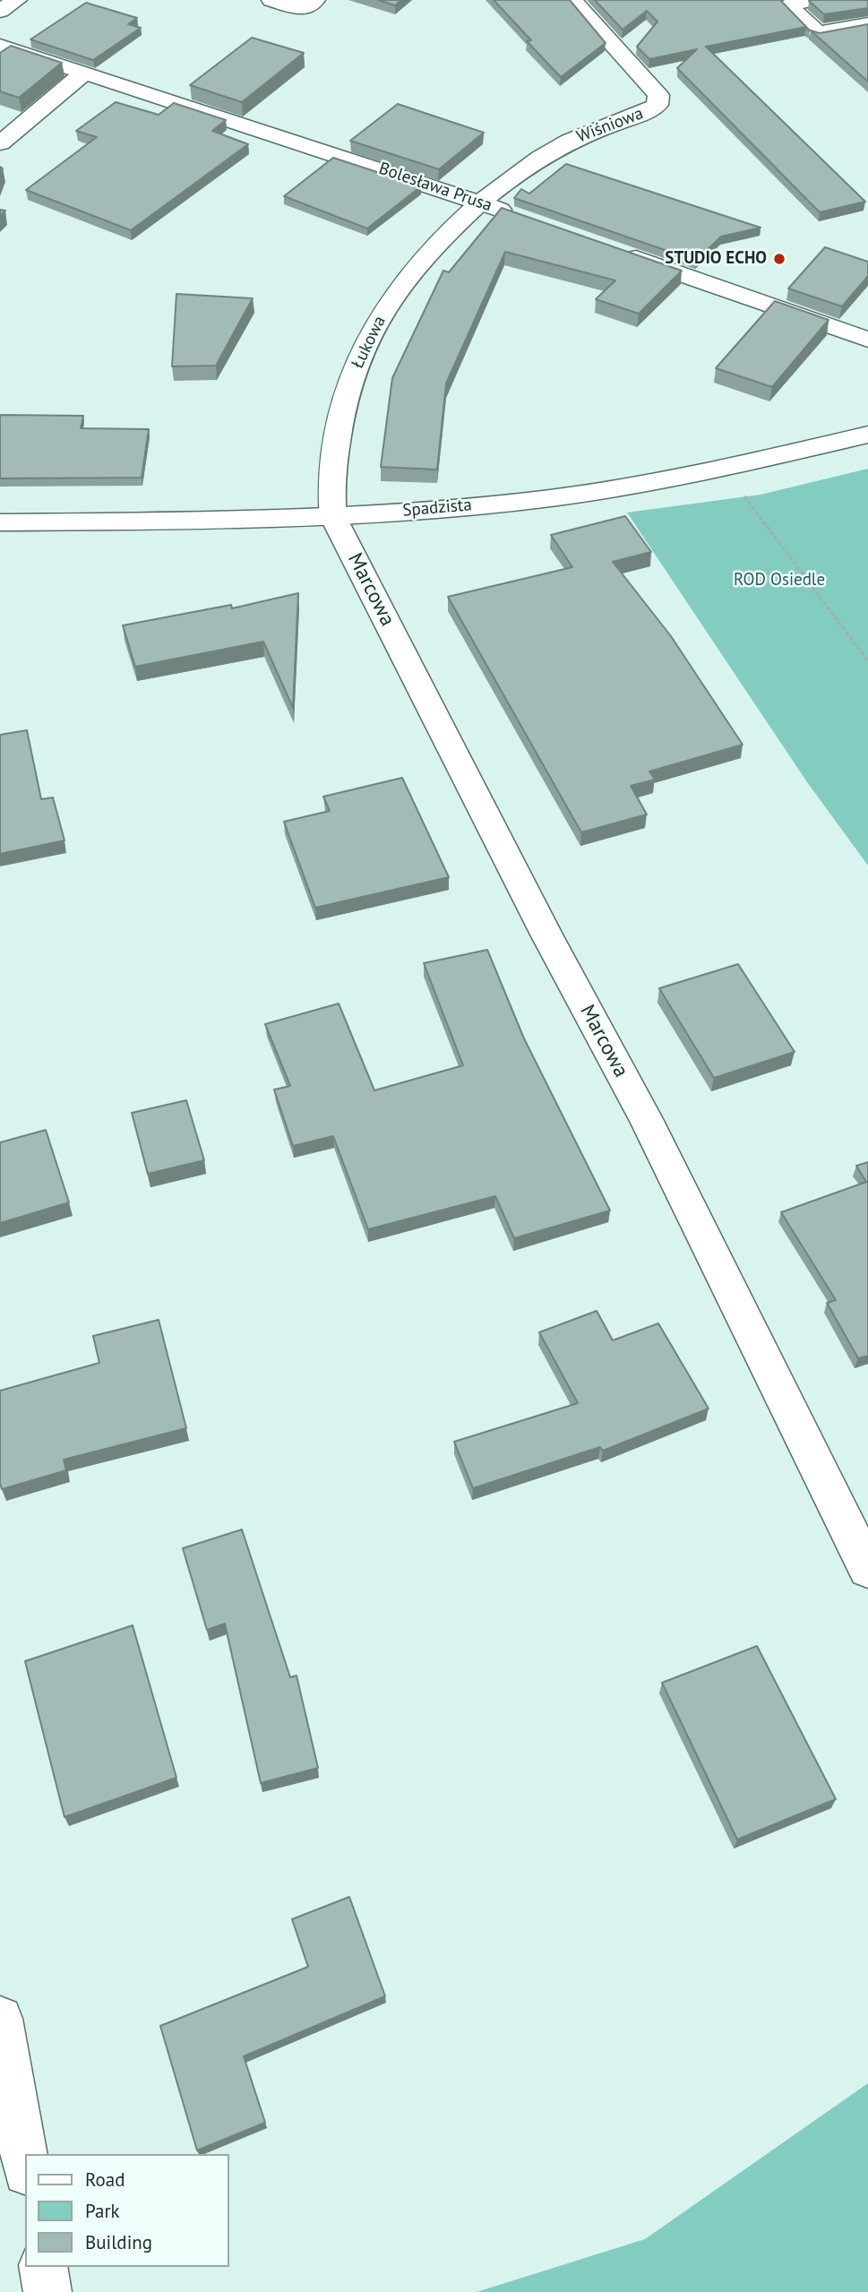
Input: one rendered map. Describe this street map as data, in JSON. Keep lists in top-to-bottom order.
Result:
{
  "streets": {
    "street": [
      "Wiśniowa",
      "Bolesława Prusa",
      "Łukowa",
      "Spadzista",
      "Marcowa"
    ]
  },
  "crossings": [
    ["Wiśniowa", "Bolesława Prusa"],
    ["Wiśniowa", "Łukowa"],
    ["Bolesława Prusa", "Łukowa"],
    ["Łukowa", "Spadzista"],
    ["Łukowa", "Marcowa"],
    ["Spadzista", "Marcowa"]
  ],
  "parks": ["ROD Osiedle"],
  "places": ["STUDIO ECHO"],
  "legend": ["Road", "Park", "Building"]
}
